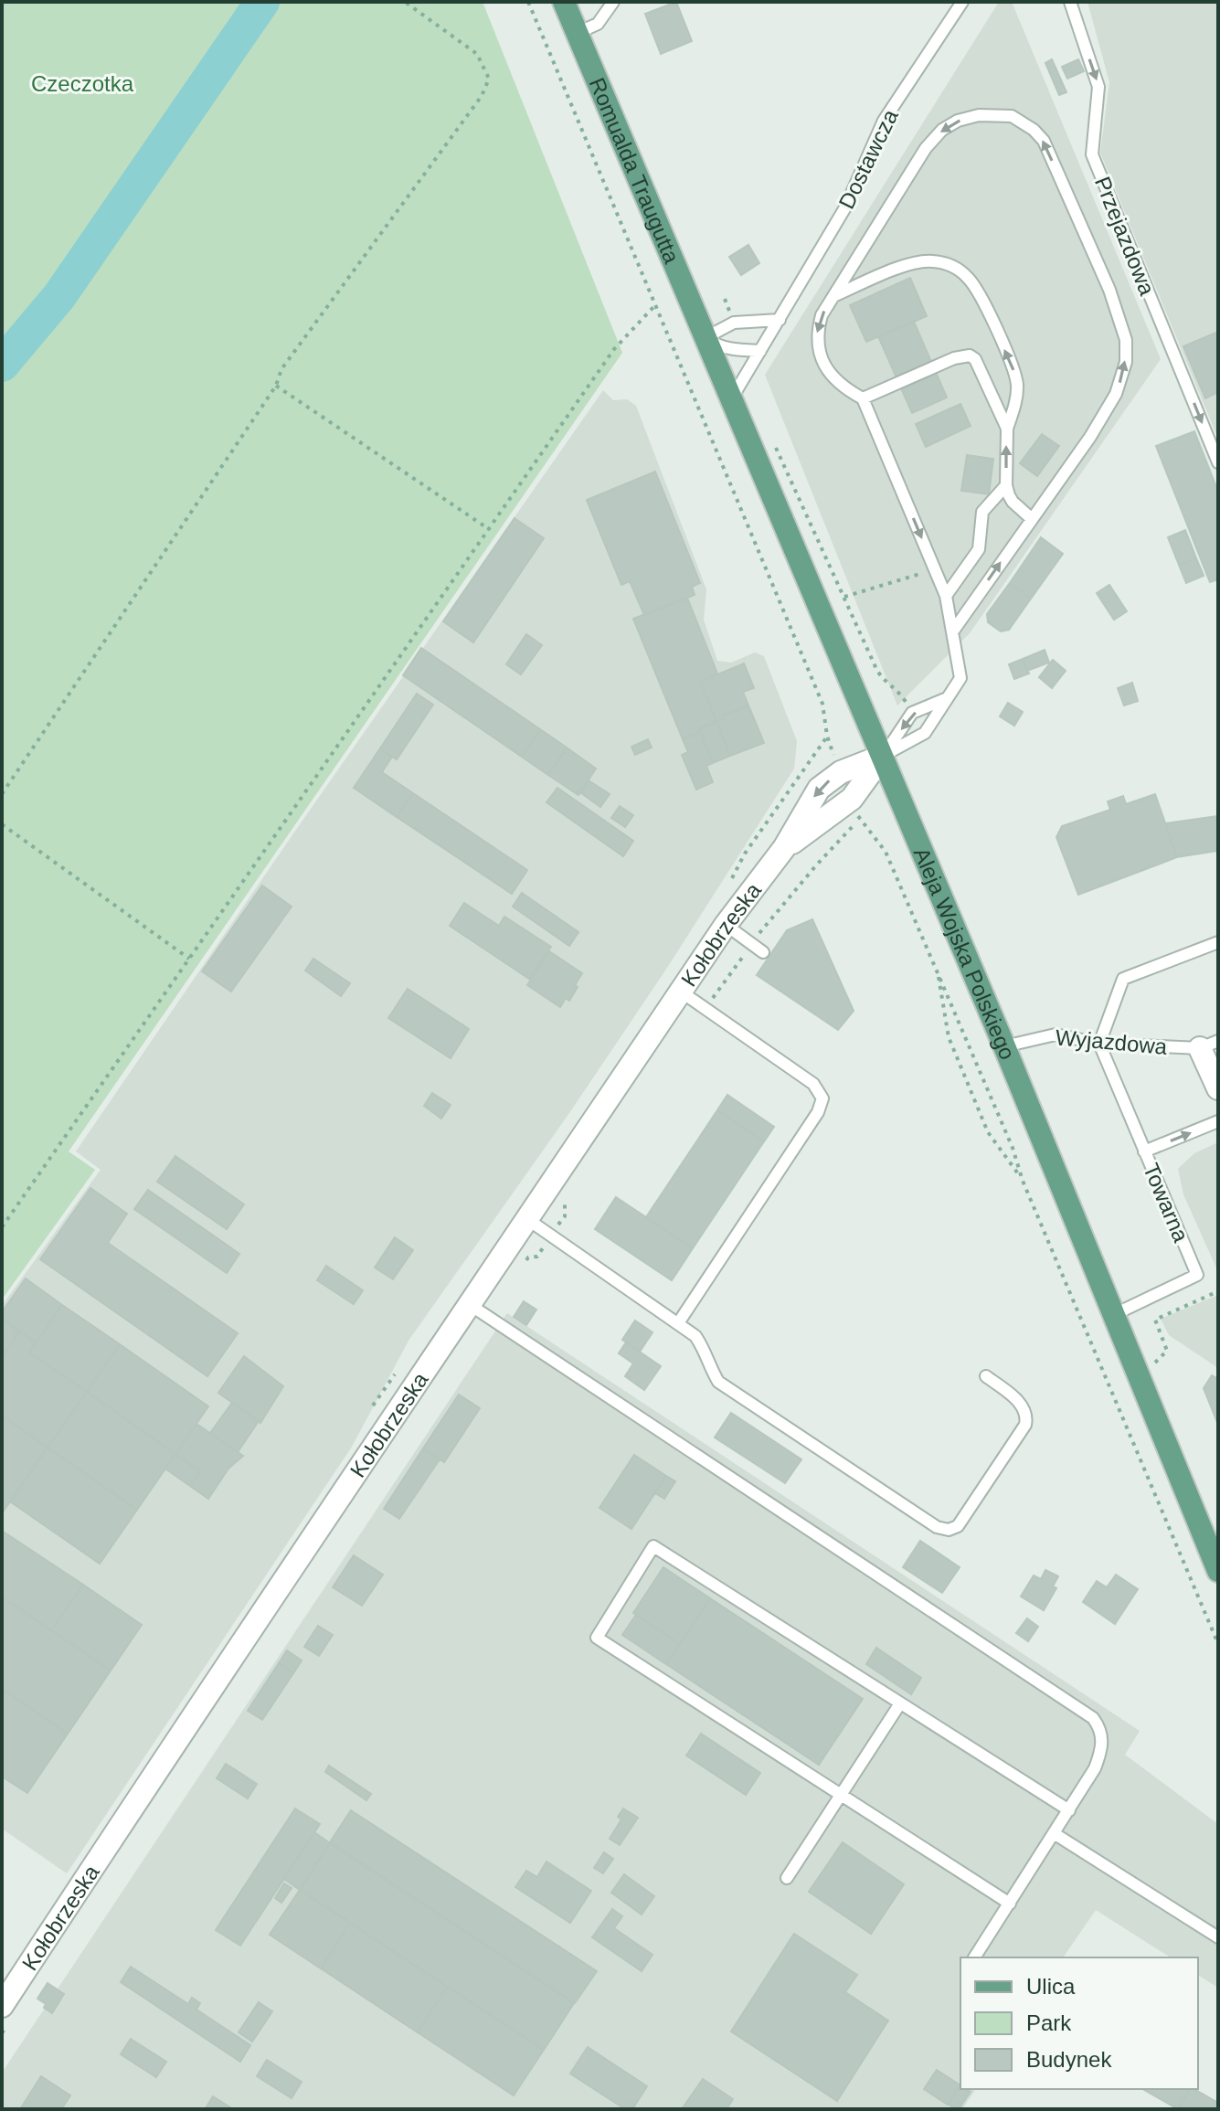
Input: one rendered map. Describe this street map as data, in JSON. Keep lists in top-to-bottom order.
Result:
{
  "streets": {
    "main road": ["Romualda Traugutta", "Aleja Wojska Polskiego"],
    "street": ["Kołobrzeska"],
    "lane": [
      "Dostawcza",
      "Przejazdowa",
      "Wyjazdowa",
      "Towarna"
    ]
  },
  "crossings": [
    ["Dostawcza", "Aleja Wojska Polskiego"],
    ["Romualda Traugutta", "Aleja Wojska Polskiego"],
    ["Kołobrzeska", "Aleja Wojska Polskiego"],
    ["Aleja Wojska Polskiego", "Wyjazdowa"],
    ["Aleja Wojska Polskiego", "Towarna"],
    ["Wyjazdowa", "Towarna"]
  ],
  "one_way": ["Przejazdowa"],
  "parks": ["Czeczotka"],
  "legend": ["Ulica", "Park", "Budynek"]
}
